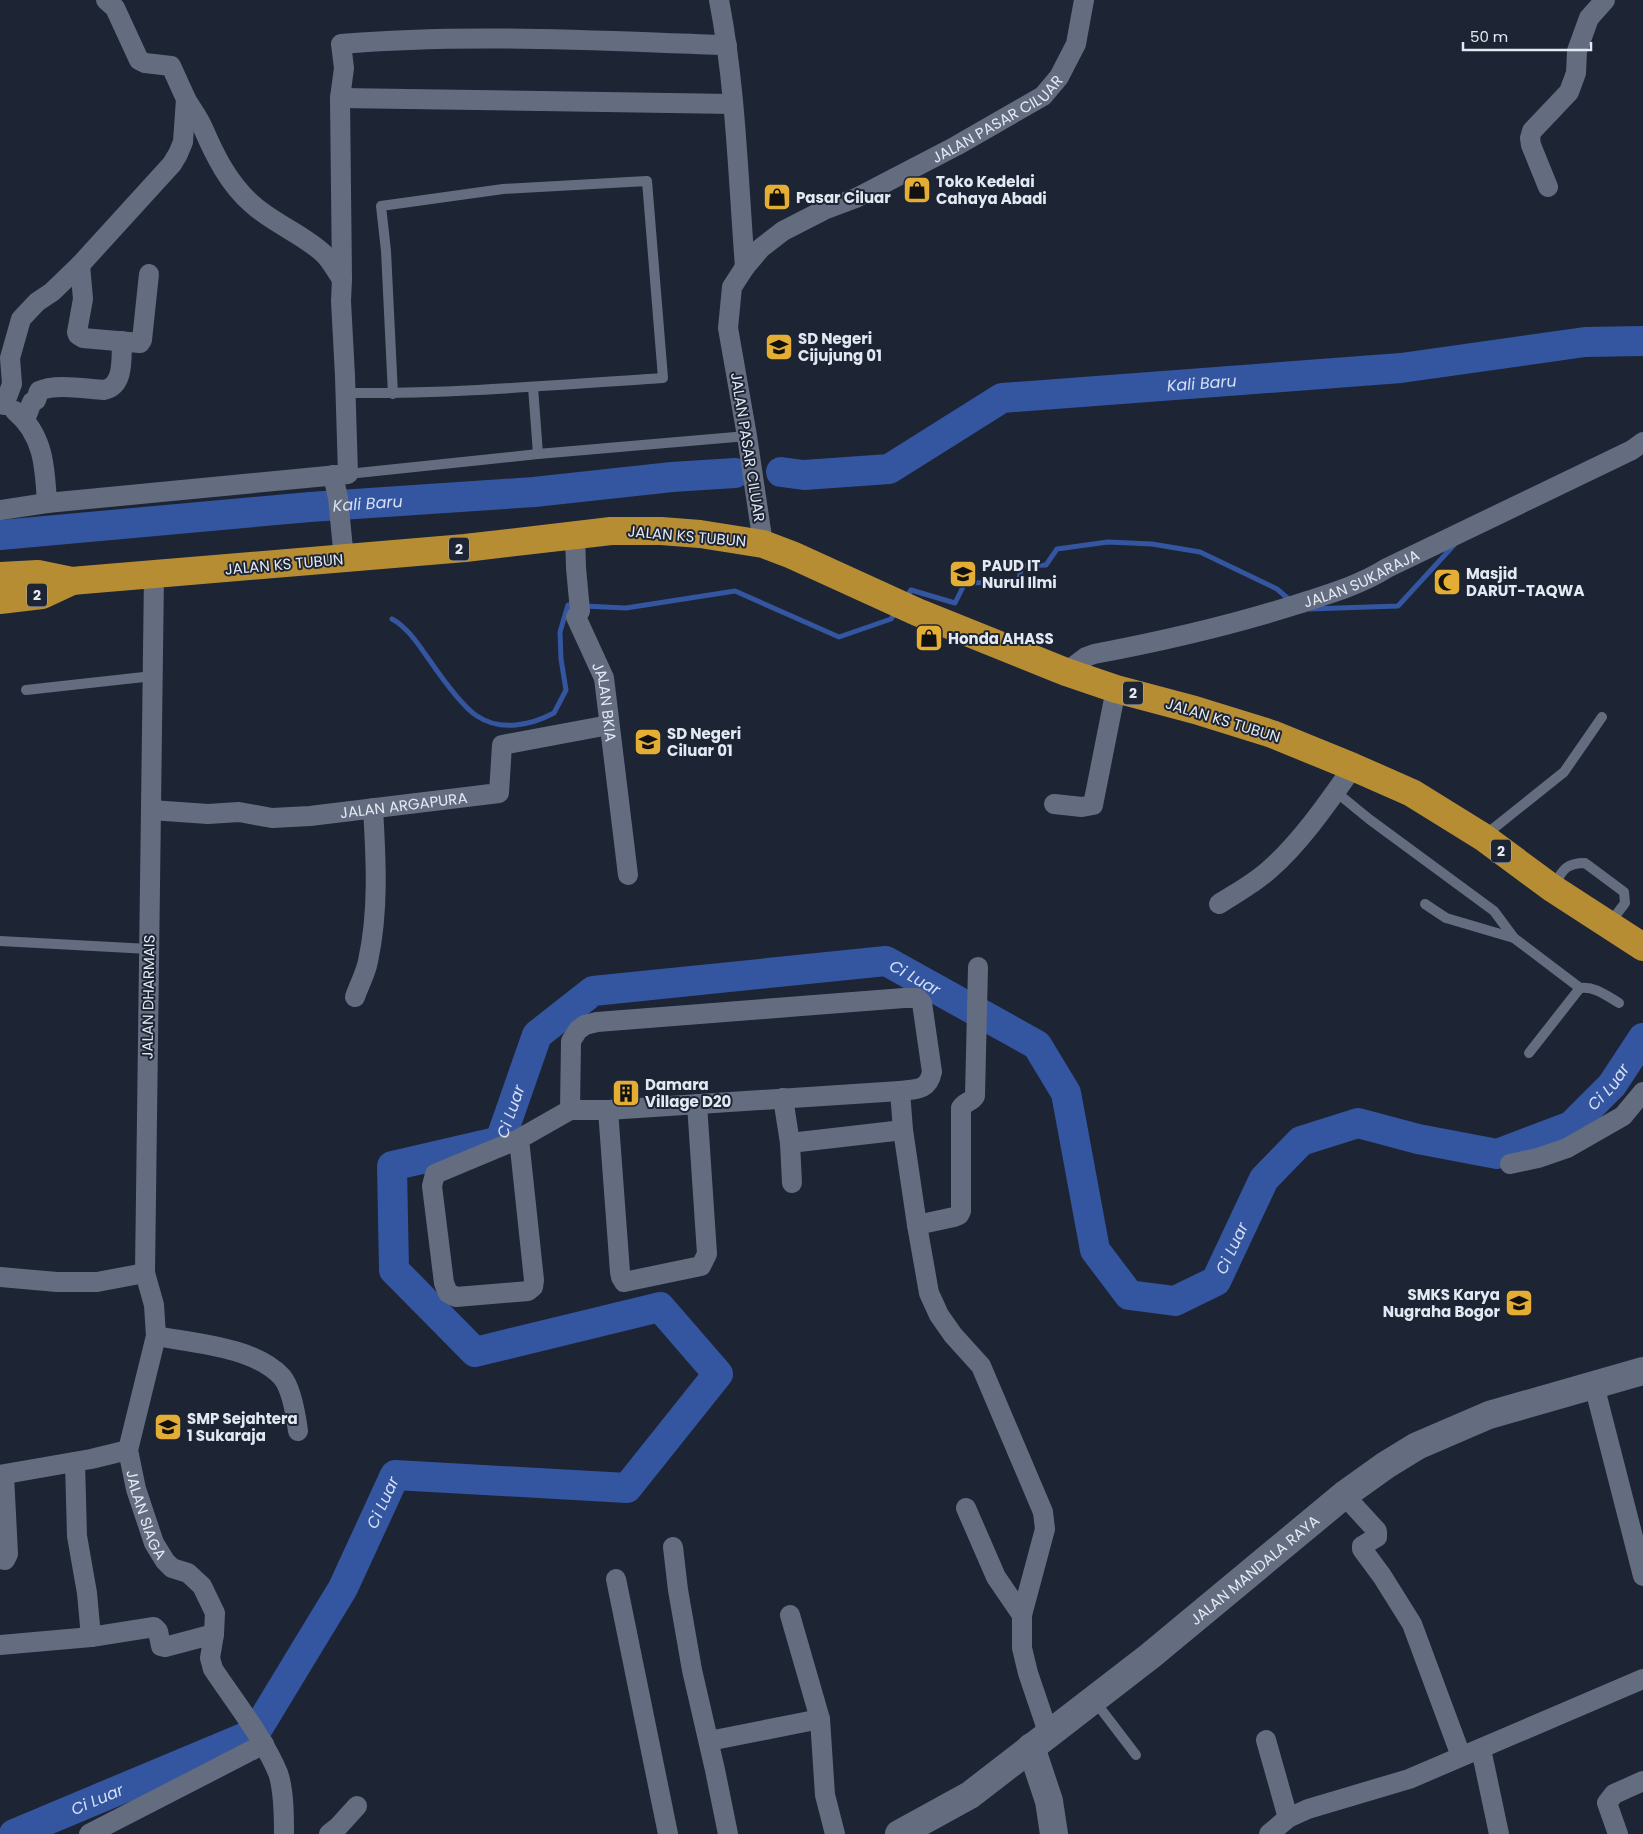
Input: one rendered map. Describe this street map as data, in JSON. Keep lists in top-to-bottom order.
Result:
{
  "streets": {
    "highway": ["JALAN KS TUBUN", "2"],
    "street": [
      "JALAN PASAR CILUAR",
      "JALAN SUKARAJA",
      "JALAN BKIA",
      "JALAN ARGAPURA",
      "JALAN DHARMAIS",
      "JALAN SIAGA",
      "JALAN MANDALA RAYA"
    ]
  },
  "crossings": [
    ["JALAN PASAR CILUAR", "JALAN KS TUBUN"],
    ["JALAN KS TUBUN", "2"],
    ["JALAN KS TUBUN", "JALAN SUKARAJA"],
    ["JALAN KS TUBUN", "JALAN BKIA"],
    ["JALAN KS TUBUN", "JALAN DHARMAIS"],
    ["JALAN BKIA", "JALAN ARGAPURA"],
    ["JALAN ARGAPURA", "JALAN DHARMAIS"],
    ["JALAN DHARMAIS", "JALAN SIAGA"]
  ],
  "water": ["Kali Baru", "Ci Luar"],
  "places": {
    "shop": ["Toko Kedelai Cahaya Abadi", "Pasar Ciluar", "Honda AHASS"],
    "school or university": [
      "SD Negeri Cijujung 01",
      "PAUD IT Nurul Ilmi",
      "SD Negeri Ciluar 01",
      "SMKS Karya Nugraha Bogor",
      "SMP Sejahtera 1 Sukaraja"
    ],
    "mosque": ["Masjid DARUT-TAQWA"],
    "building": ["Damara Village D20"]
  },
  "scale_bar": "50 m"
}
